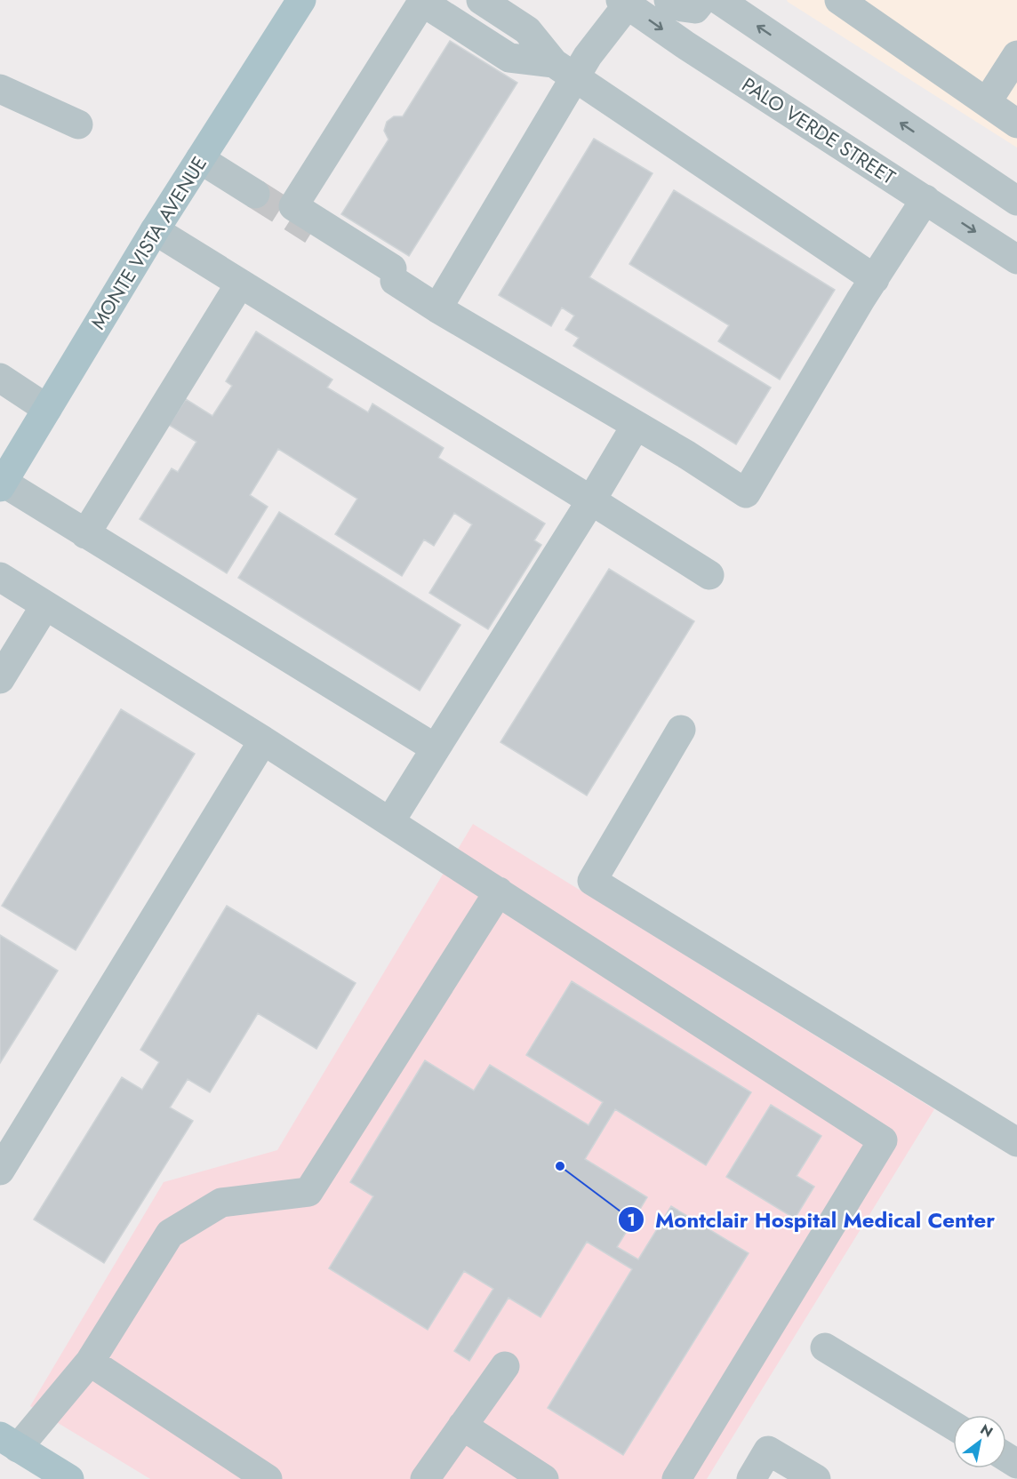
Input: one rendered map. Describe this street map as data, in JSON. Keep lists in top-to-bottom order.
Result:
{
  "streets": {
    "main road": ["MONTE VISTA AVENUE"],
    "street": ["PALO VERDE STREET"]
  },
  "places": ["Montclair Hospital Medical Center"],
  "north": "top right"
}
